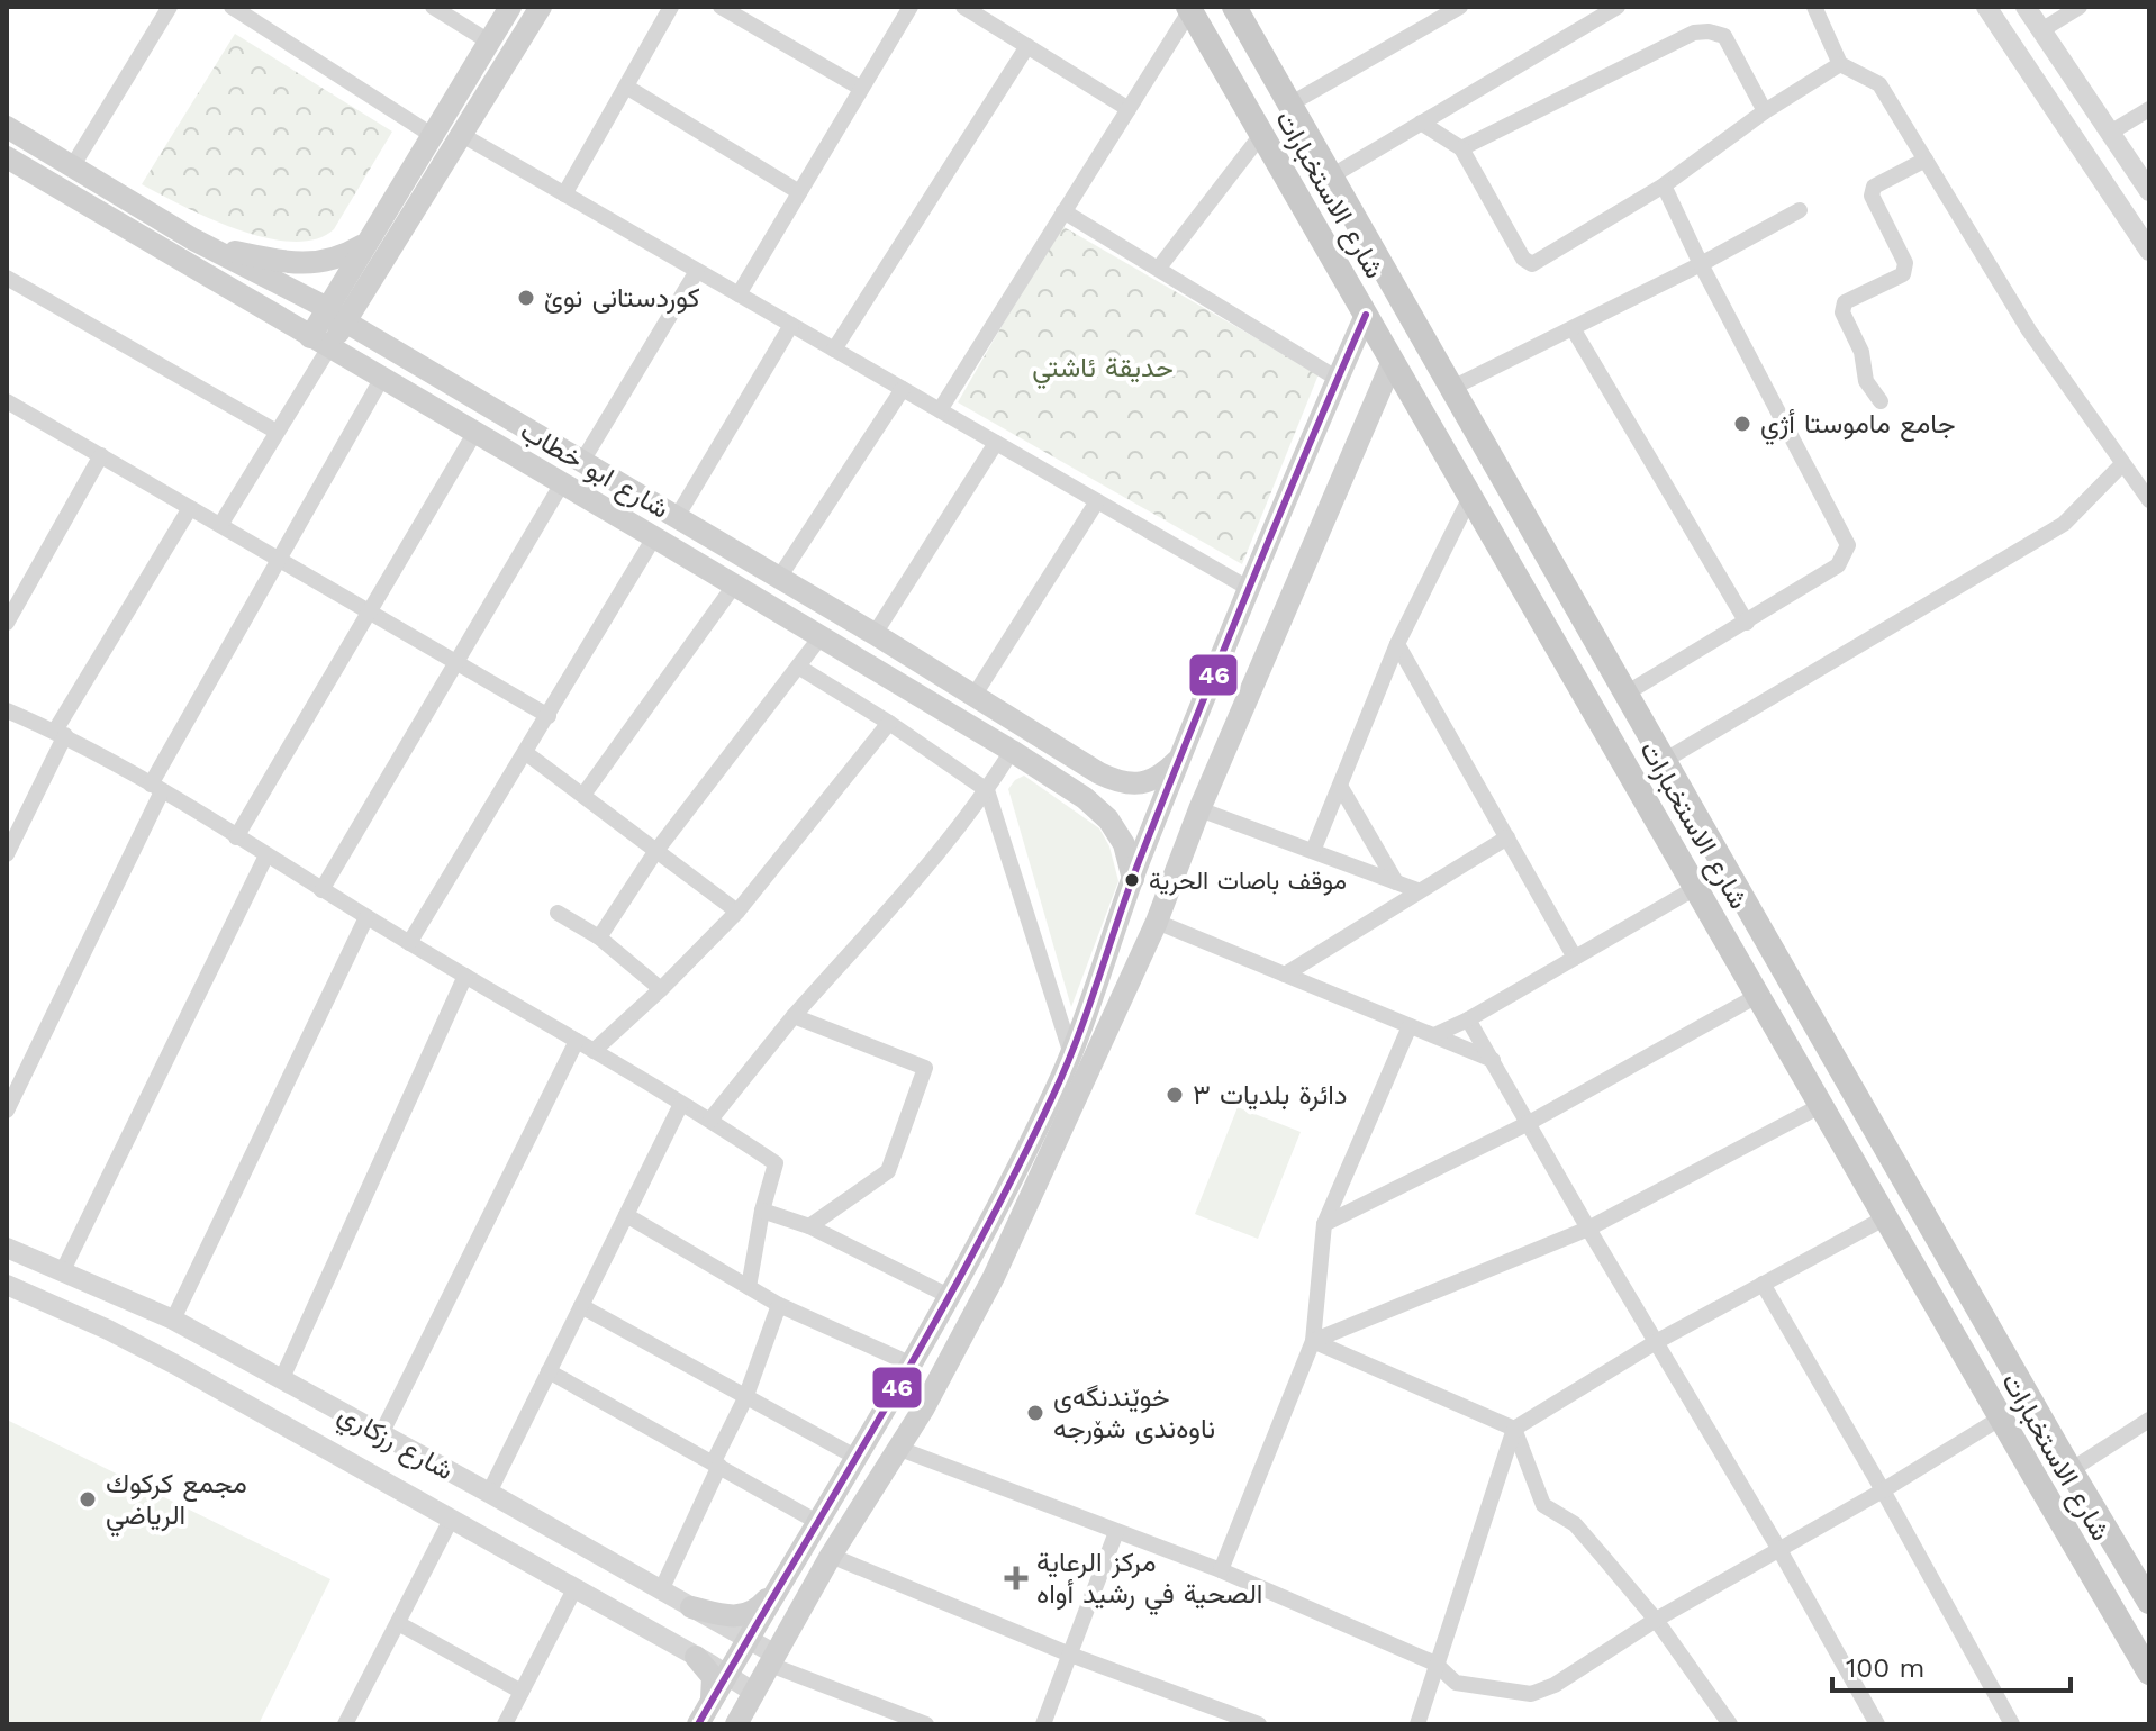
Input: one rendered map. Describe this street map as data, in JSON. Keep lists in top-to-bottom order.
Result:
{
  "streets": {
    "main road": ["شارع الاستخبارات", "شارع ابو خطاب"],
    "street": ["شارع رزكاري"]
  },
  "parks": ["حديقة ئاشتي"],
  "places": {
    "other": [
      "کوردستانی نوێ",
      "جامع ماموستا أژي",
      "موقف باصات الحریة",
      "دائرة بلديات ٣",
      "خوێندنگەی ناوەندی شۆرجە",
      "مجمع كركوك الرياضي"
    ],
    "health": ["مركز الرعاية الصحية في رشيد أواه"]
  },
  "lines": ["transit line 46"],
  "scale_bar": "100 m"
}
